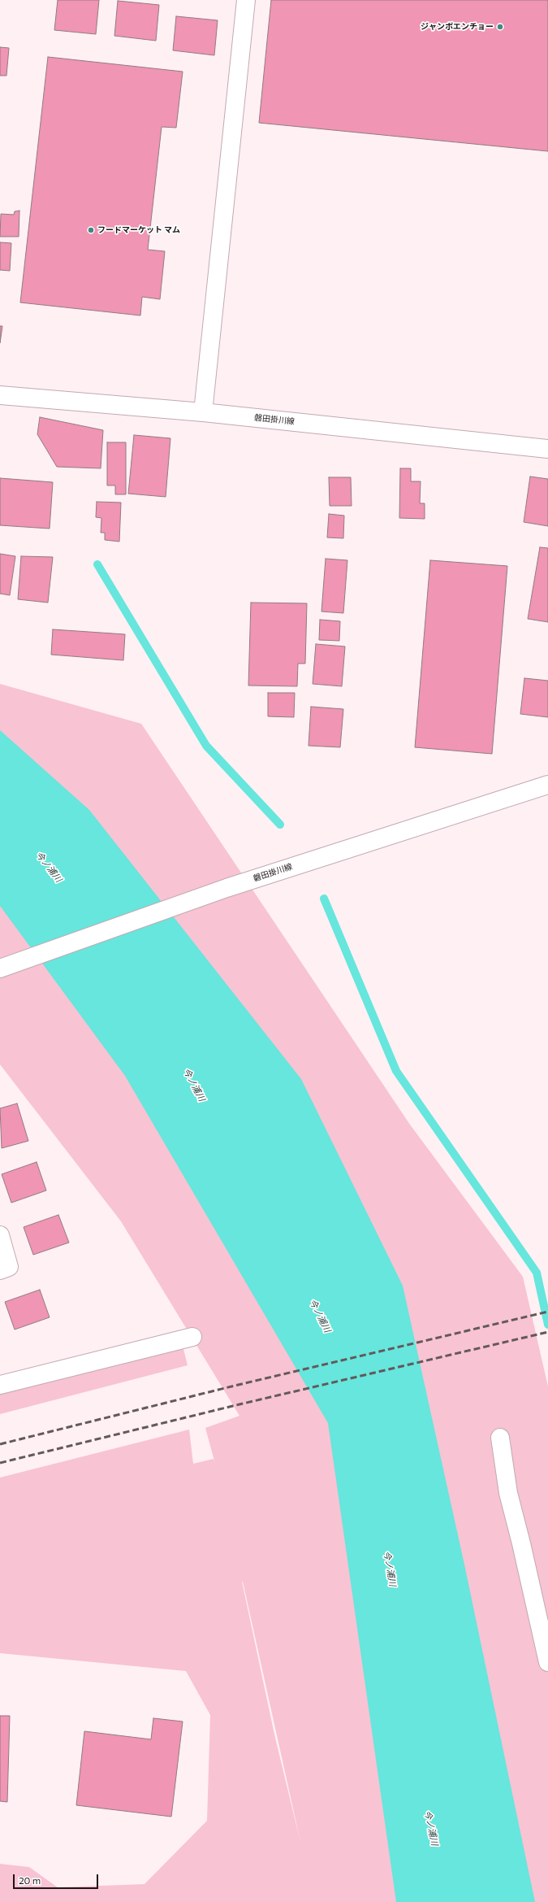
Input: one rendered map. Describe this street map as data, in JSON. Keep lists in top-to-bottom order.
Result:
{
  "streets": {
    "main road": ["磐田掛川線"]
  },
  "water": ["今ノ浦川"],
  "places": ["ジャンボエンチョー", "フードマーケット マム"],
  "scale_bar": "20 m"
}
